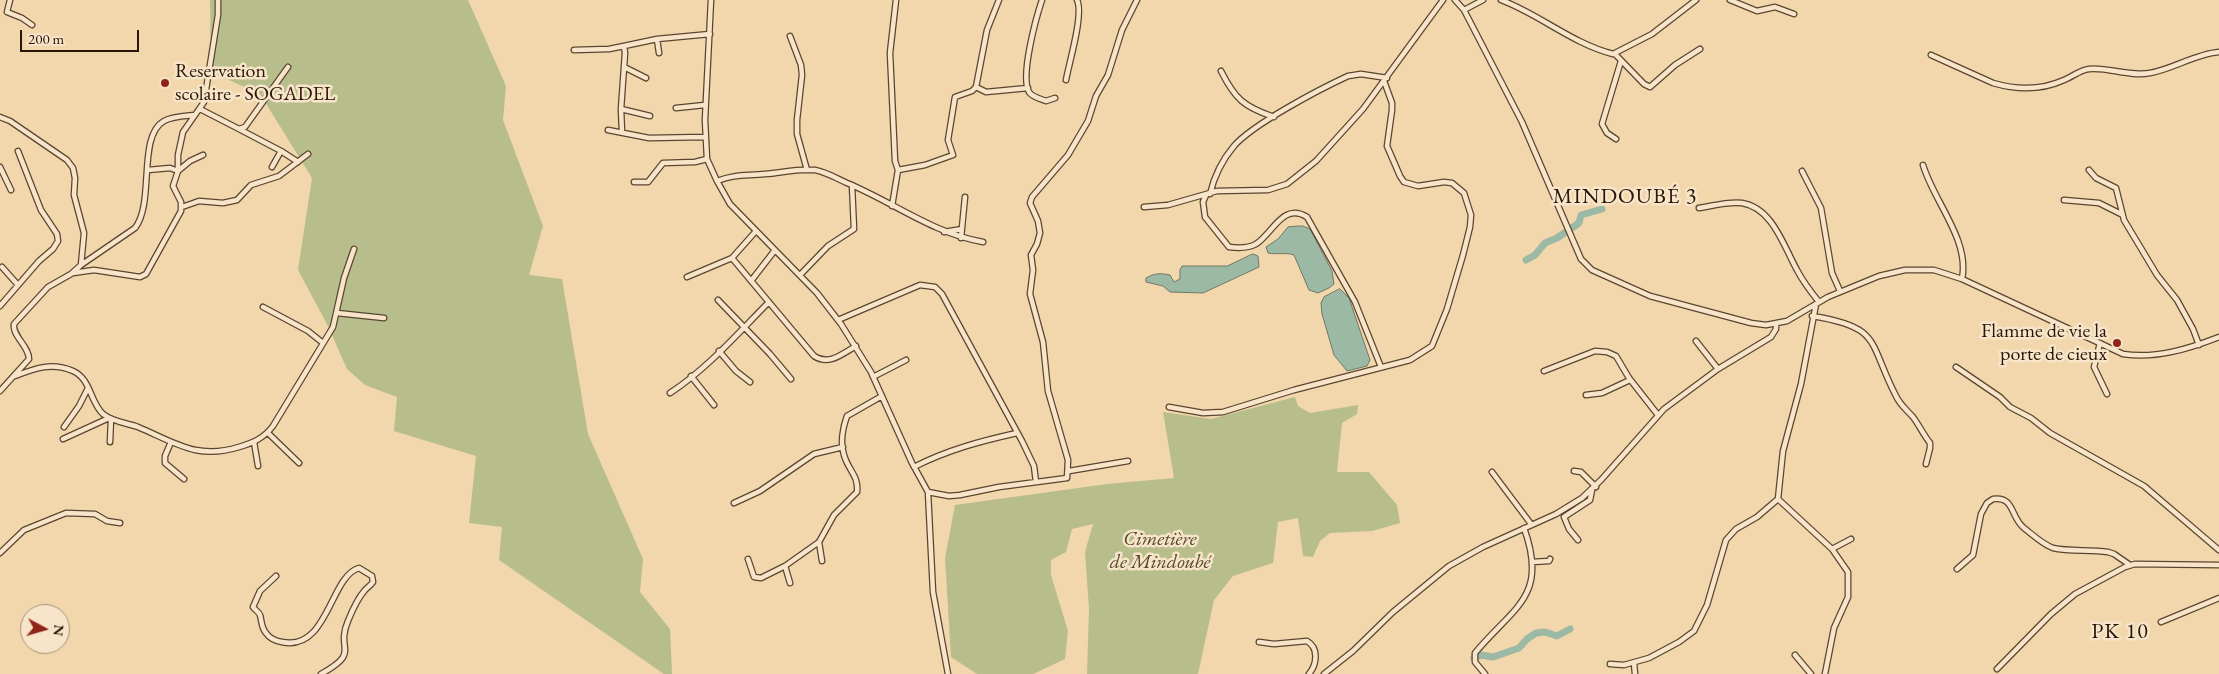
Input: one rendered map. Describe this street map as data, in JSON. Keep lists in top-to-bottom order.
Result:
{
  "districts": ["MINDOUBÉ 3", "PK 10"],
  "parks": ["Cimetière de Mindoubé"],
  "places": ["Reservation scolaire - SOGADEL", "Flamme de vie la porte de cieux"],
  "scale_bar": "200 m",
  "north": "right"
}
